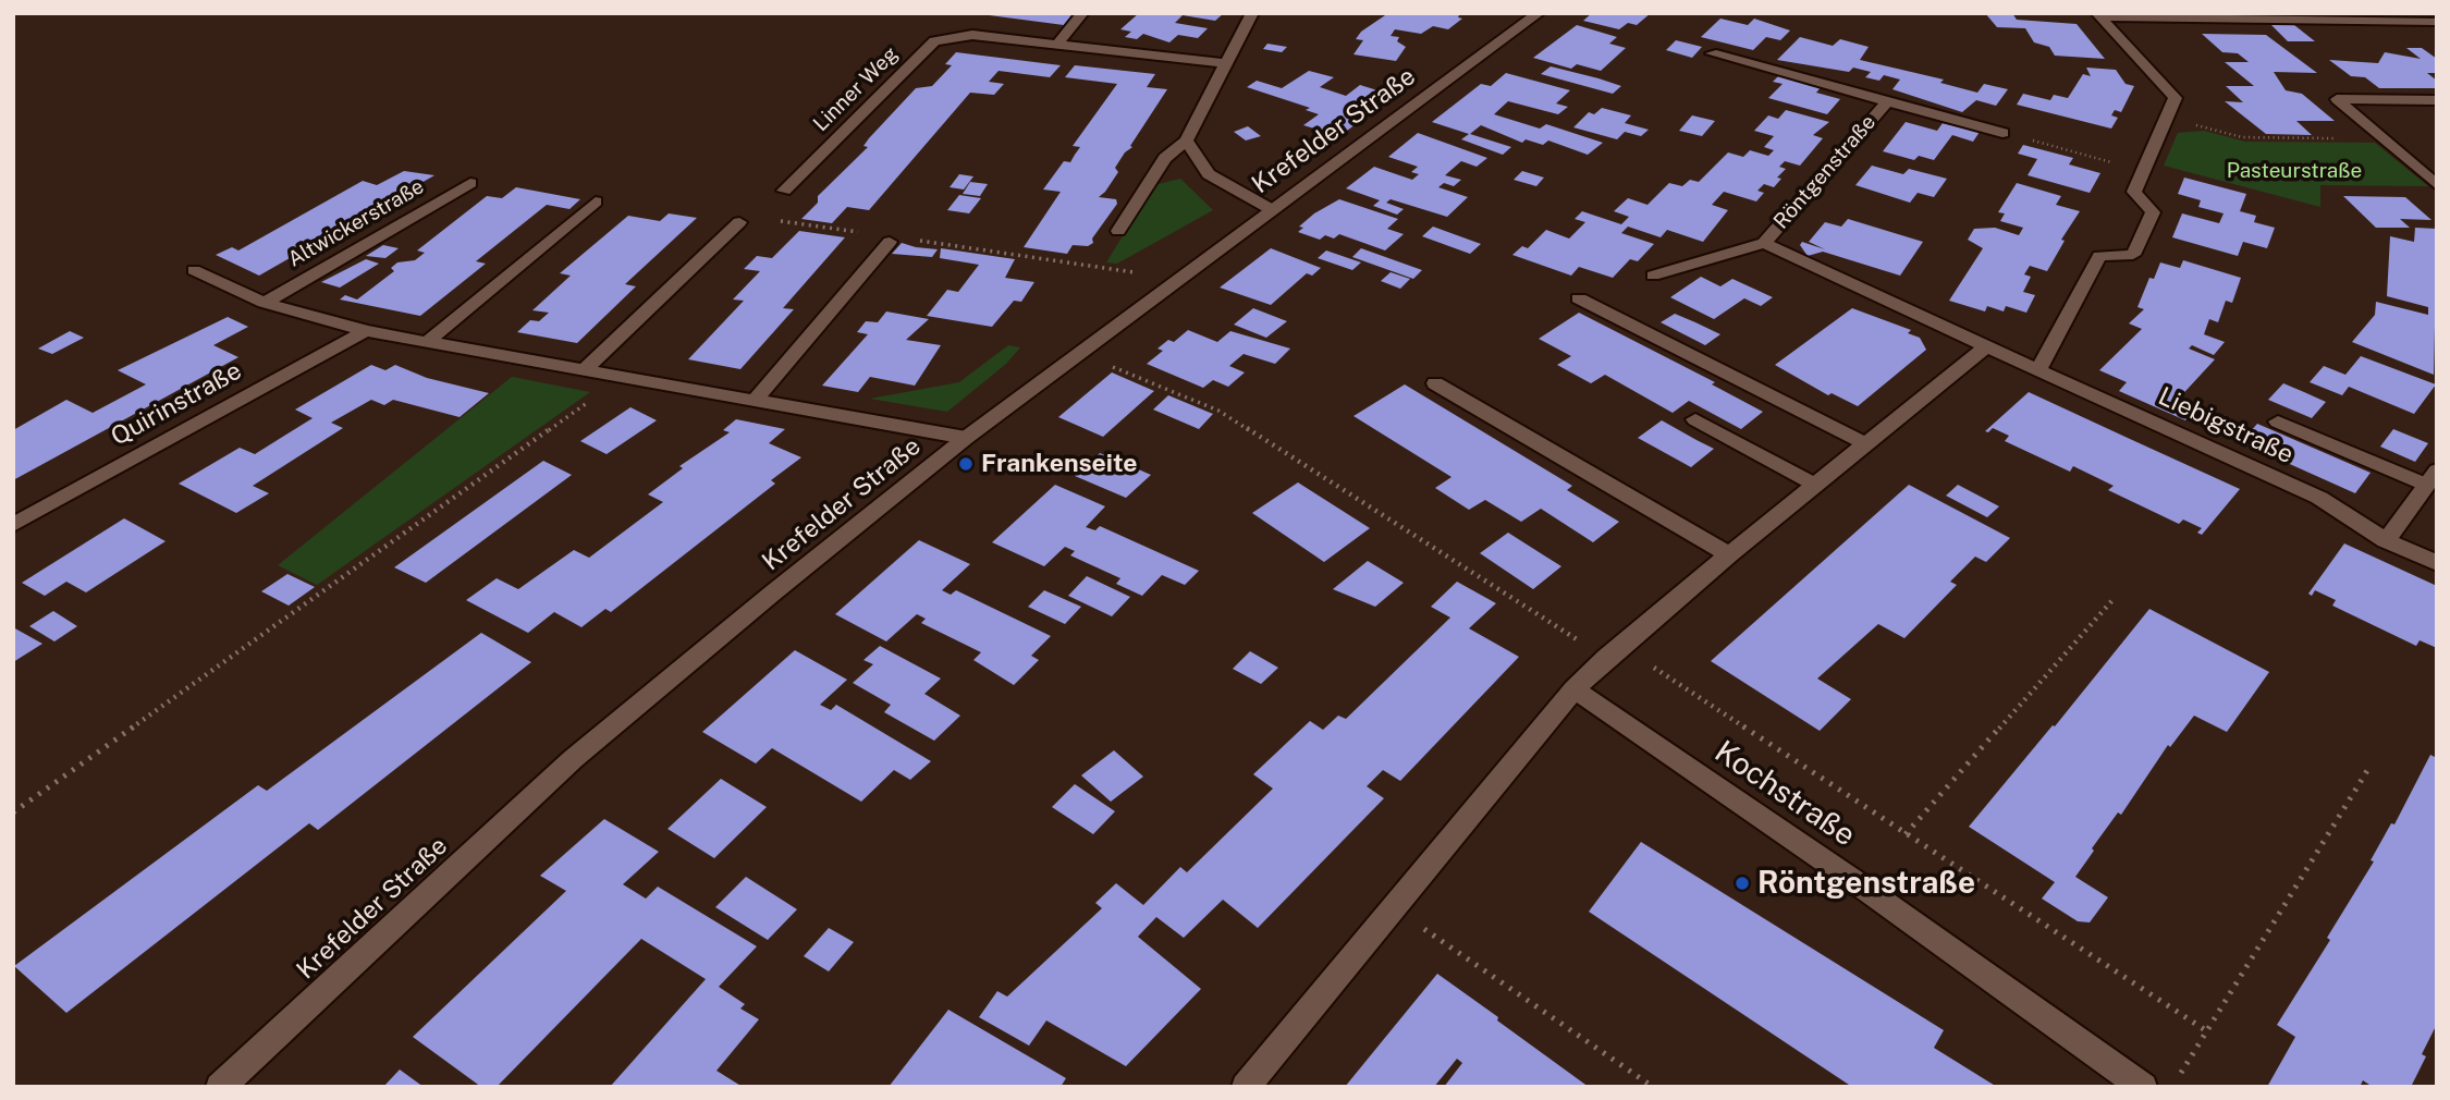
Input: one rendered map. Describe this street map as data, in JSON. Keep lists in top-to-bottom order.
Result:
{
  "streets": {
    "street": [
      "Linner Weg",
      "Krefelder Straße",
      "Röntgenstraße",
      "Altwickerstraße",
      "Quirinstraße",
      "Liebigstraße",
      "Kochstraße"
    ]
  },
  "crossings": [
    ["Röntgenstraße", "Liebigstraße"]
  ],
  "parks": ["Pasteurstraße"],
  "places": ["Frankenseite", "Röntgenstraße"]
}
